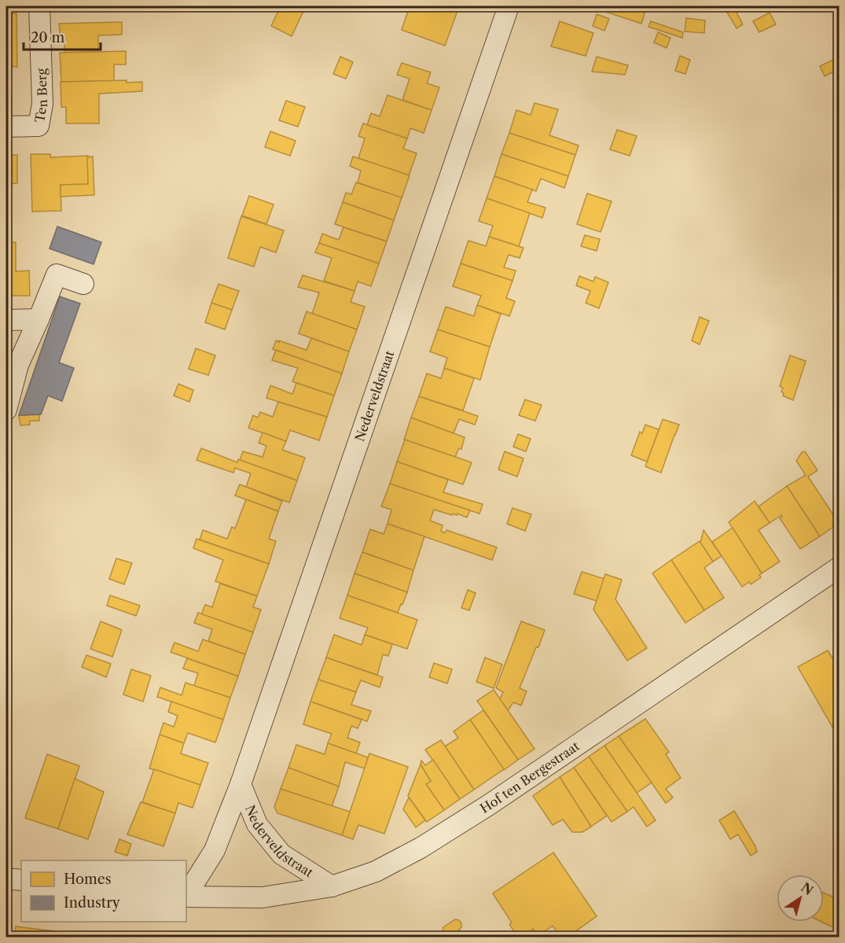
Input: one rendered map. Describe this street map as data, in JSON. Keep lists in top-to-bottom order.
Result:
{
  "streets": {
    "street": ["Ten Berg", "Nederveldstraat", "Hof ten Bergestraat"]
  },
  "crossings": [
    ["Nederveldstraat", "Hof ten Bergestraat"]
  ],
  "legend": ["Homes", "Industry"],
  "scale_bar": "20 m",
  "north": "top right"
}
